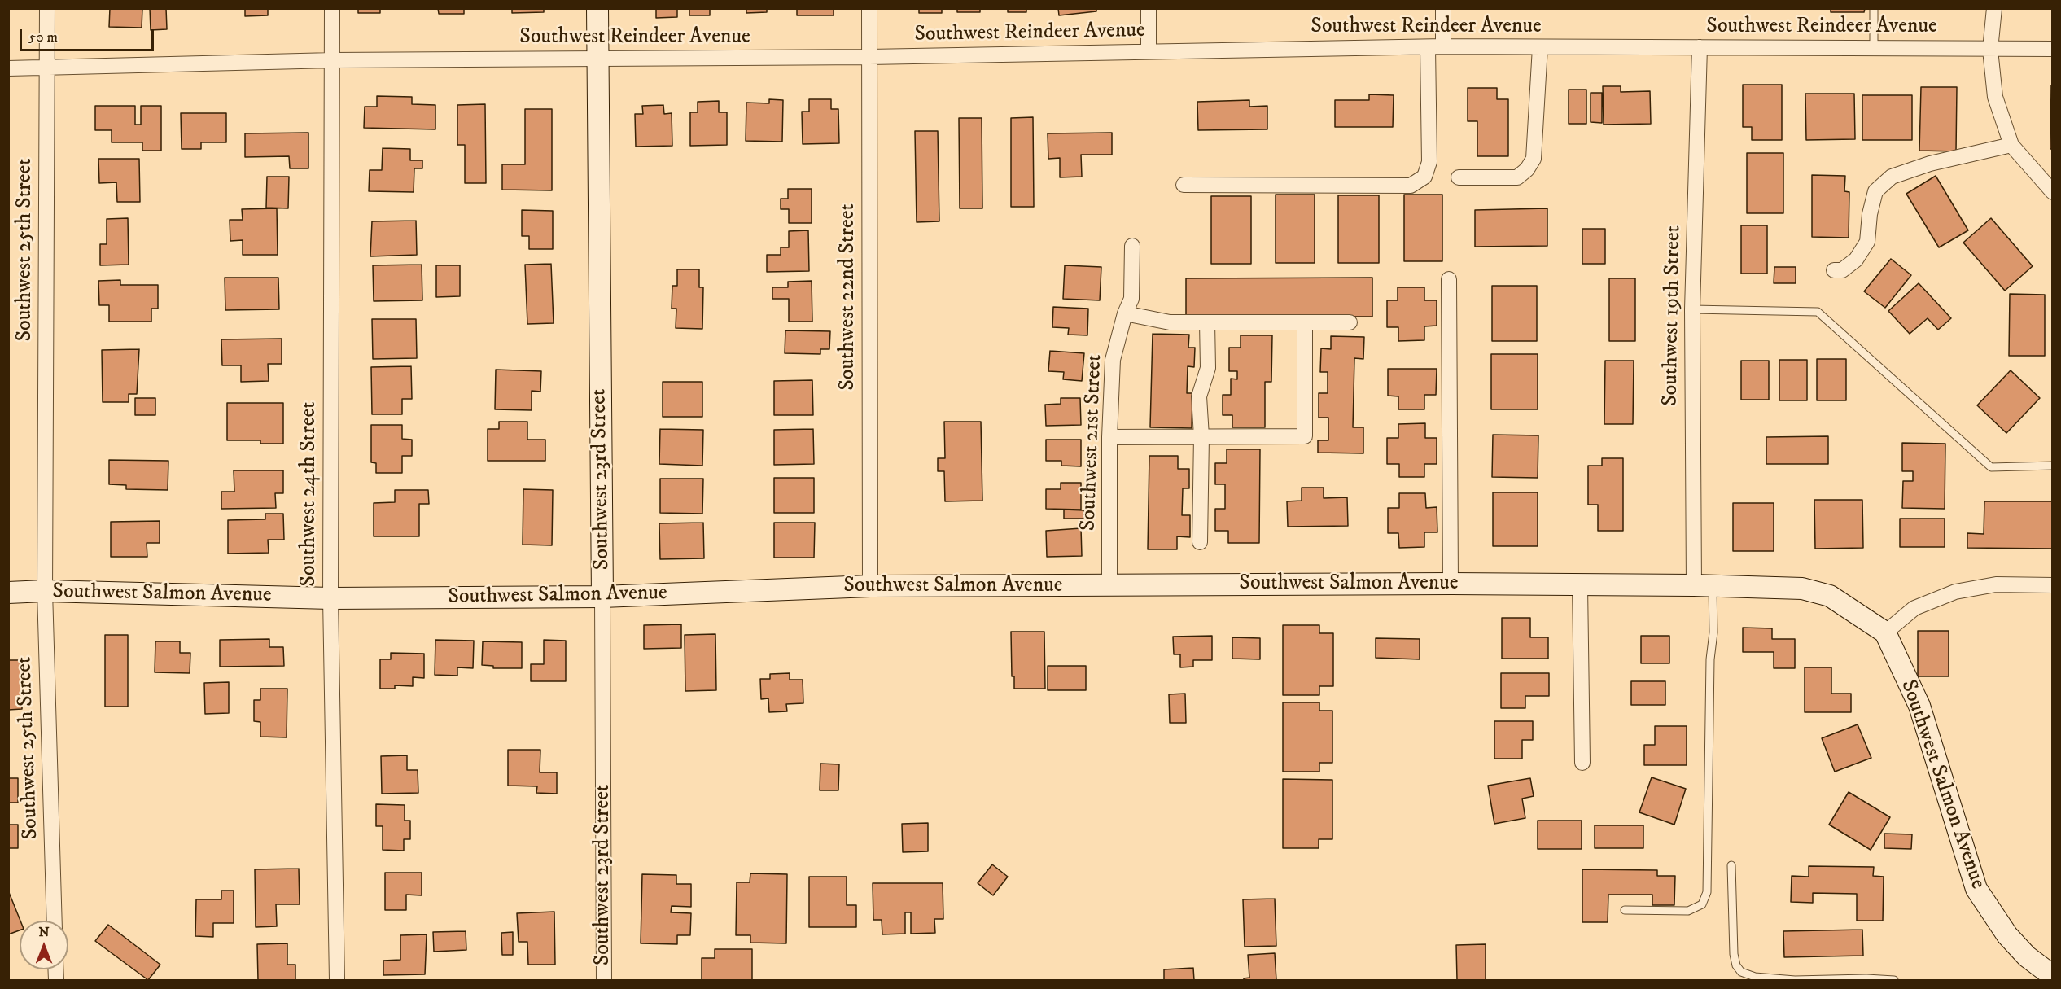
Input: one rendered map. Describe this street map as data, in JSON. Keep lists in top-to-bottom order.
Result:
{
  "streets": {
    "main road": ["Southwest 23rd Street", "Southwest Salmon Avenue"],
    "street": [
      "Southwest Reindeer Avenue",
      "Southwest 25th Street",
      "Southwest 22nd Street",
      "Southwest 19th Street",
      "Southwest 21st Street",
      "Southwest 24th Street"
    ]
  },
  "crossings": [
    ["Southwest Reindeer Avenue", "Southwest 25th Street"],
    ["Southwest Reindeer Avenue", "Southwest 22nd Street"],
    ["Southwest Reindeer Avenue", "Southwest 19th Street"],
    ["Southwest Reindeer Avenue", "Southwest 23rd Street"],
    ["Southwest Reindeer Avenue", "Southwest 24th Street"],
    ["Southwest 25th Street", "Southwest Salmon Avenue"],
    ["Southwest 22nd Street", "Southwest Salmon Avenue"],
    ["Southwest 19th Street", "Southwest Salmon Avenue"],
    ["Southwest 21st Street", "Southwest Salmon Avenue"],
    ["Southwest 23rd Street", "Southwest Salmon Avenue"],
    ["Southwest 24th Street", "Southwest Salmon Avenue"]
  ],
  "scale_bar": "50 m",
  "north": "top"
}
